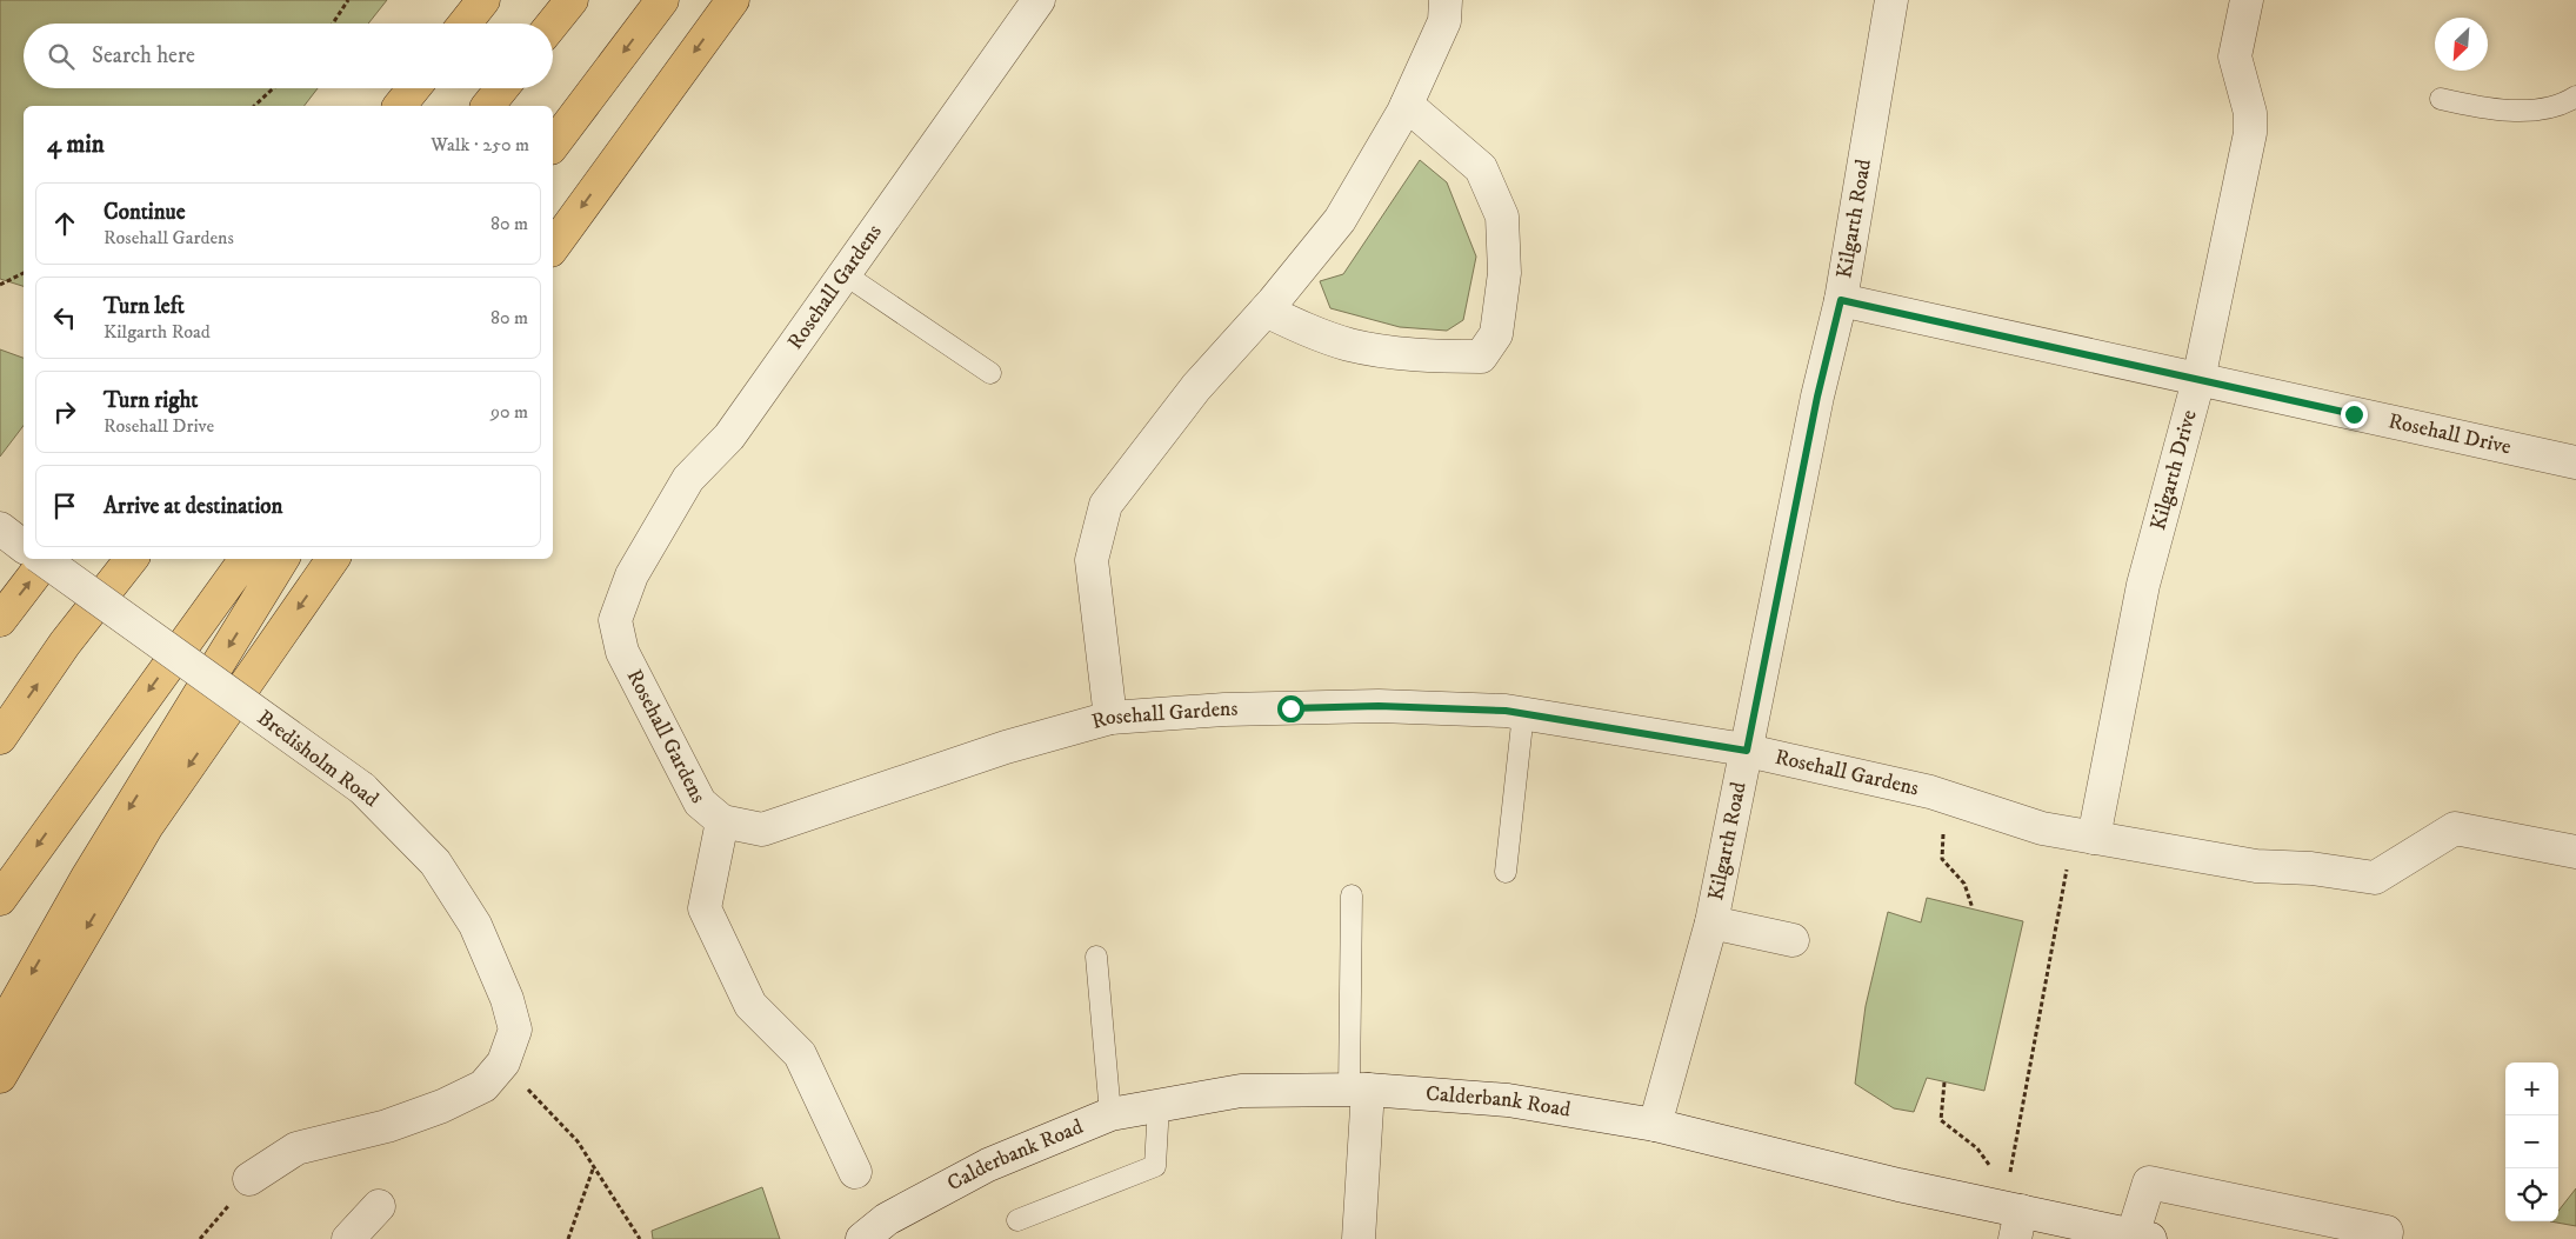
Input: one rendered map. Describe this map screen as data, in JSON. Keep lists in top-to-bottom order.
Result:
{
  "streets": {
    "street": [
      "Kilgarth Road",
      "Rosehall Gardens",
      "Rosehall Drive",
      "Kilgarth Drive",
      "Bredisholm Road",
      "Calderbank Road"
    ]
  },
  "crossings": [
    ["Kilgarth Road", "Rosehall Gardens"],
    ["Kilgarth Road", "Rosehall Drive"],
    ["Kilgarth Road", "Calderbank Road"],
    ["Rosehall Gardens", "Kilgarth Drive"],
    ["Rosehall Drive", "Kilgarth Drive"]
  ],
  "north": "bottom left",
  "page": {
    "search": "Search here",
    "heading": ["4 min", "Walk · 250 m"],
    "list": [
      ["Continue", "Rosehall Gardens", "80 m"],
      ["Turn left", "Kilgarth Road", "80 m"],
      ["Turn right", "Rosehall Drive", "90 m"],
      "Arrive at destination"
    ],
    "map_buttons": ["+", "−"]
  }
}
